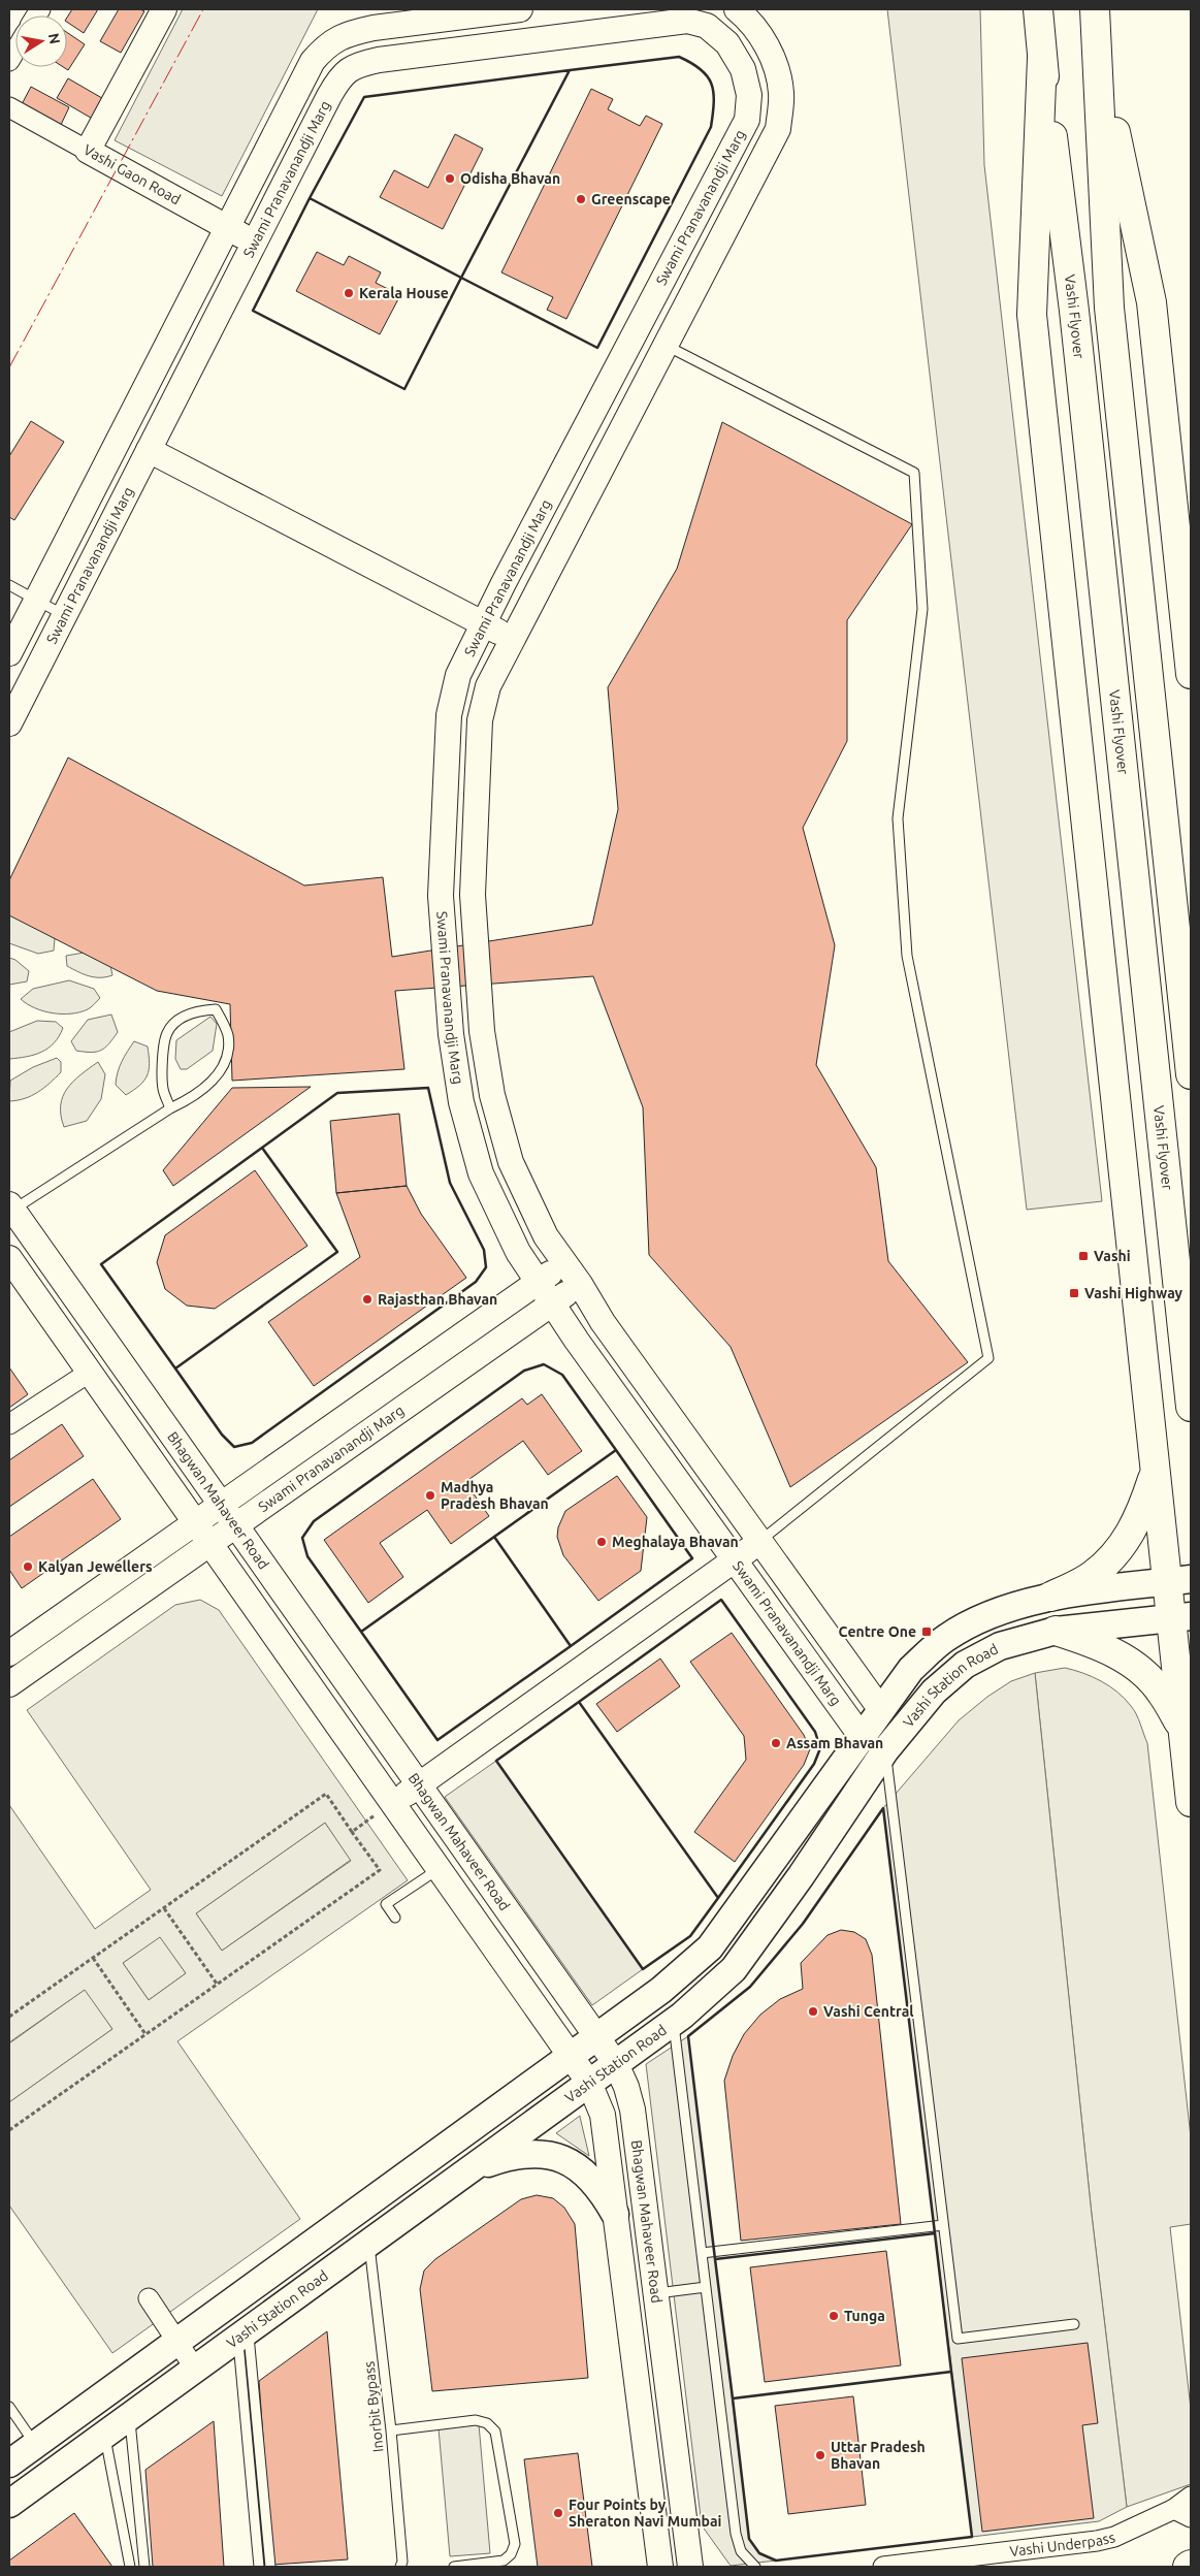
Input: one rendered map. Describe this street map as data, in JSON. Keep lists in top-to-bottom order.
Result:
{
  "streets": {
    "highway": ["Vashi Flyover"],
    "main road": ["Vashi Station Road"],
    "street": [
      "Vashi Gaon Road",
      "Swami Pranavanandji Marg",
      "Bhagwan Mahaveer Road",
      "Vashi Underpass"
    ],
    "lane": ["Inorbit Bypass"]
  },
  "crossings": [
    ["Vashi Gaon Road", "Swami Pranavanandji Marg"],
    ["Swami Pranavanandji Marg", "Bhagwan Mahaveer Road"],
    ["Bhagwan Mahaveer Road", "Vashi Station Road"],
    ["Vashi Station Road", "Inorbit Bypass"]
  ],
  "places": {
    "other": [
      "Odisha Bhavan",
      "Greenscape",
      "Kerala House",
      "Rajasthan Bhavan",
      "Madhya Pradesh Bhavan",
      "Meghalaya Bhavan",
      "Kalyan Jewellers",
      "Assam Bhavan",
      "Vashi Central",
      "Tunga",
      "Uttar Pradesh Bhavan",
      "Four Points by Sheraton Navi Mumbai"
    ],
    "transit": ["Vashi", "Vashi Highway", "Centre One"]
  },
  "north": "right"
}
